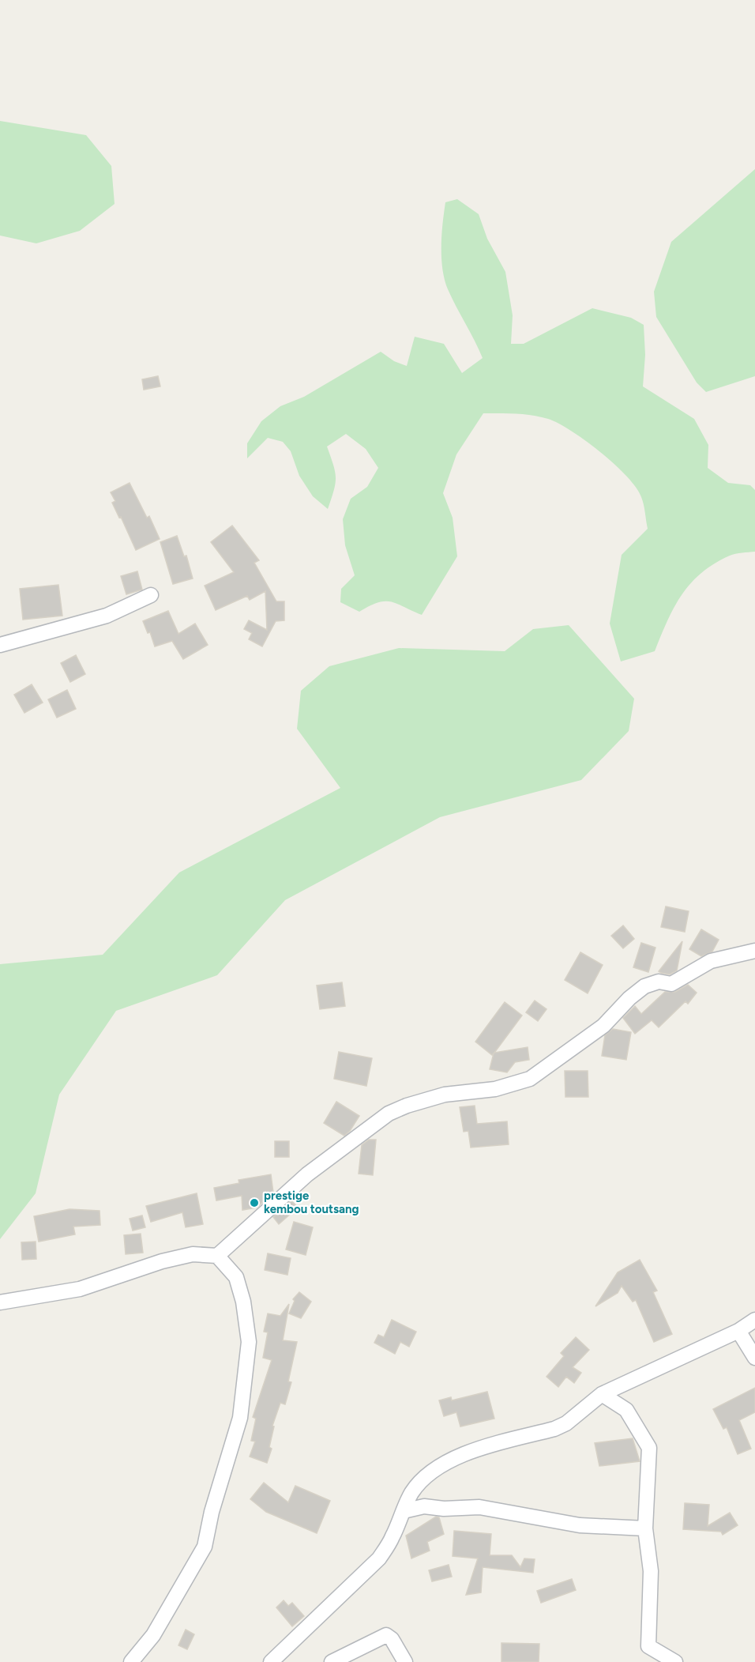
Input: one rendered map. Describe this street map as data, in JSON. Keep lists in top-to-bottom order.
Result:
{
  "places": ["prestige kembou toutsang"]
}
